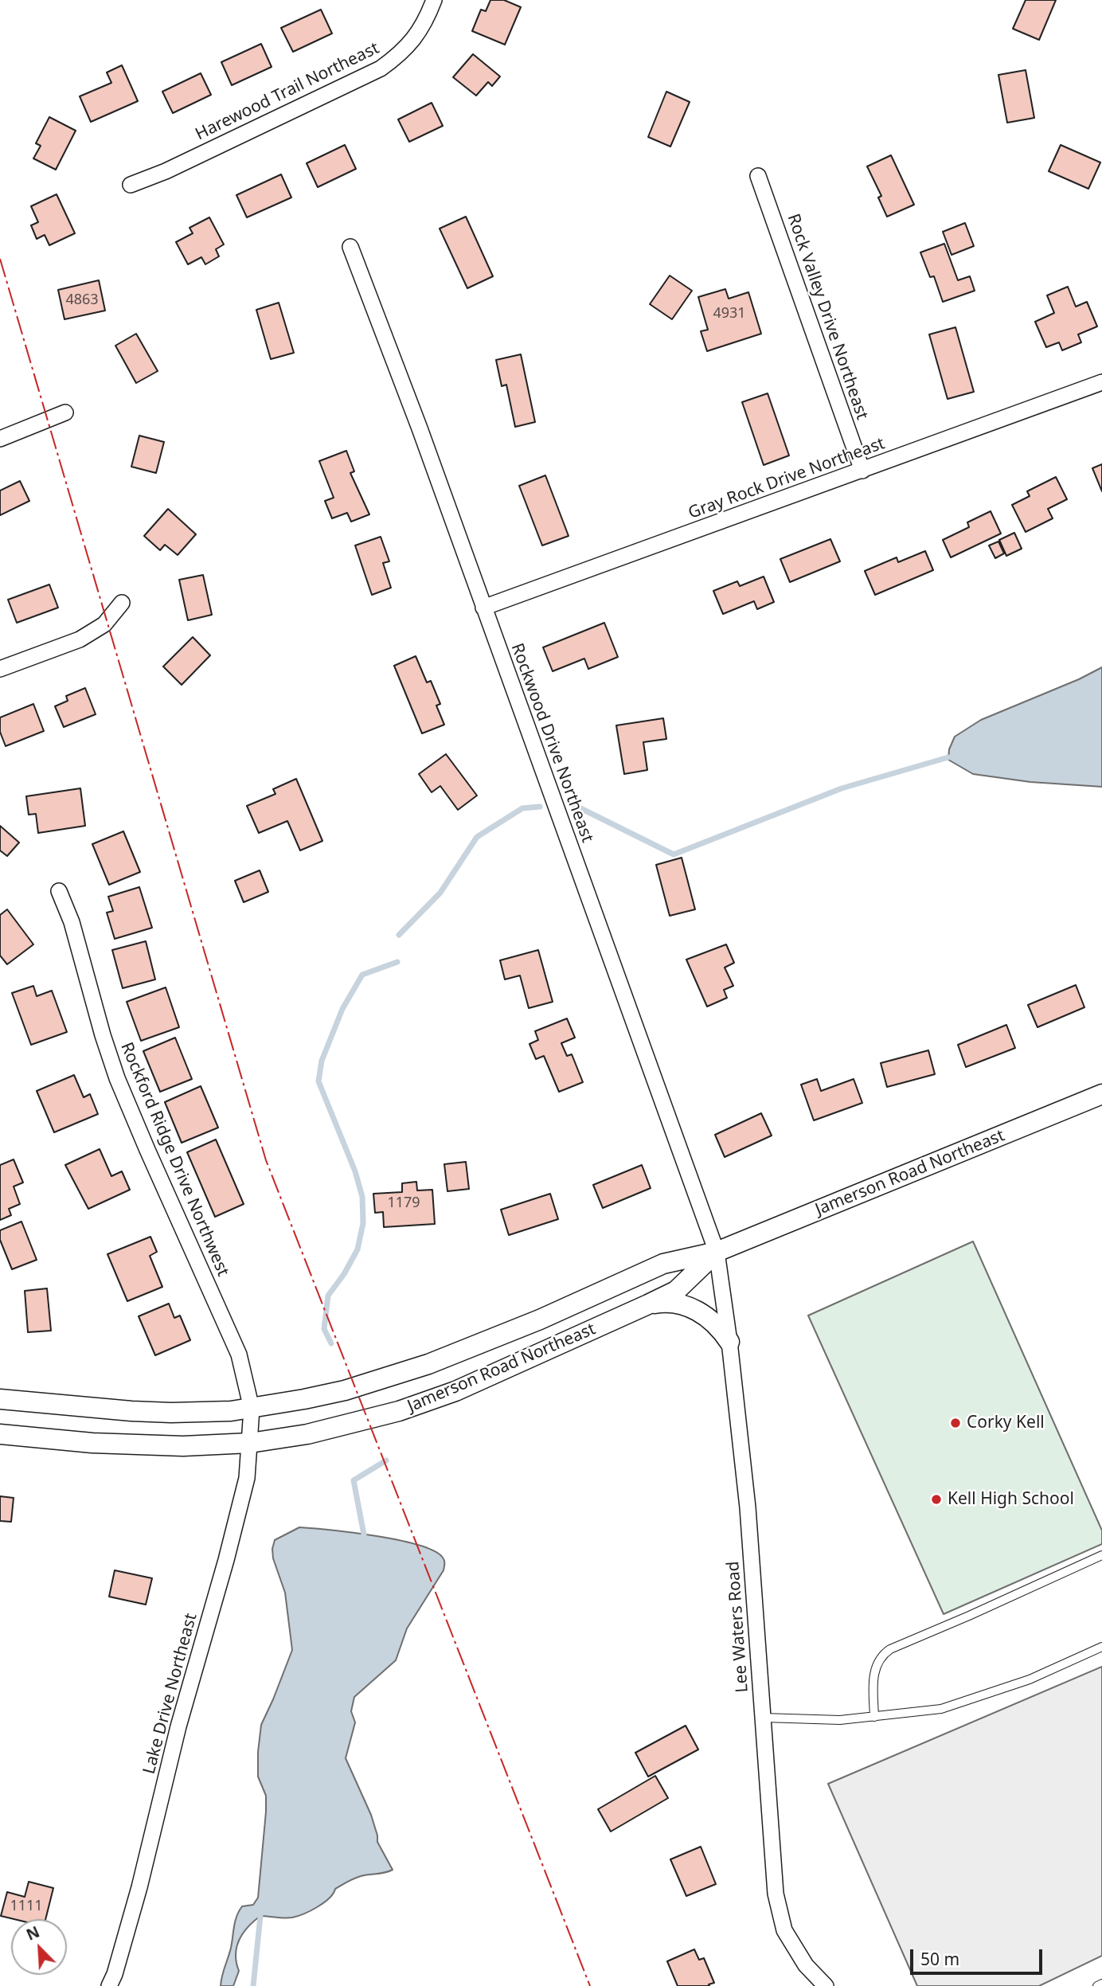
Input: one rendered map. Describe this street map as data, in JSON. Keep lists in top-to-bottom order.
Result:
{
  "streets": {
    "street": [
      "Harewood Trail Northeast",
      "Rock Valley Drive Northeast",
      "Gray Rock Drive Northeast",
      "Rockwood Drive Northeast",
      "Rockford Ridge Drive Northwest",
      "Jamerson Road Northeast",
      "Lee Waters Road",
      "Lake Drive Northeast"
    ]
  },
  "crossings": [
    ["Rock Valley Drive Northeast", "Gray Rock Drive Northeast"],
    ["Gray Rock Drive Northeast", "Rockwood Drive Northeast"],
    ["Rockwood Drive Northeast", "Jamerson Road Northeast"],
    ["Rockwood Drive Northeast", "Lee Waters Road"],
    ["Rockford Ridge Drive Northwest", "Jamerson Road Northeast"],
    ["Rockford Ridge Drive Northwest", "Lake Drive Northeast"],
    ["Jamerson Road Northeast", "Lee Waters Road"],
    ["Jamerson Road Northeast", "Lake Drive Northeast"]
  ],
  "places": ["Corky Kell", "Kell High School"],
  "house_numbers": [
    "4863",
    "4931",
    "1179",
    "1111"
  ],
  "scale_bar": "50 m",
  "north": "top left"
}
